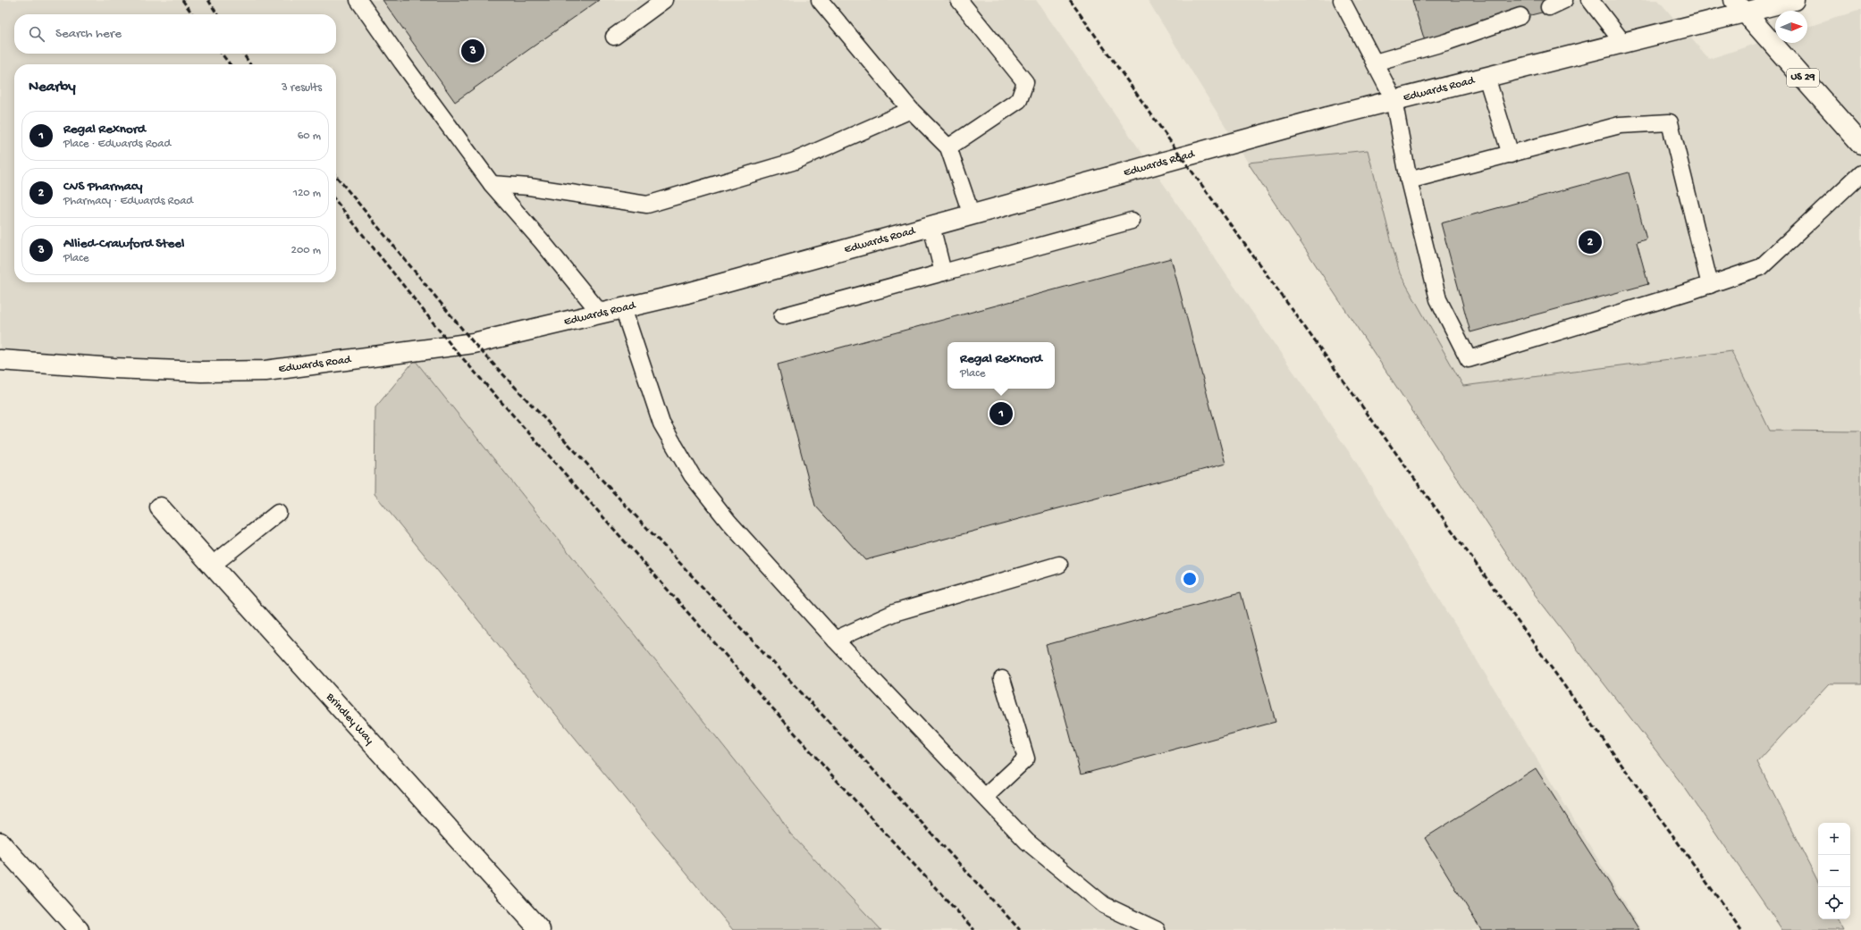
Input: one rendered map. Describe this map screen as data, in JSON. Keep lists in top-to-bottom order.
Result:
{
  "streets": {
    "main road": ["US 29", "Edwards Road", "Brindley Way"]
  },
  "crossings": [
    ["US 29", "Edwards Road"]
  ],
  "north": "right",
  "page": {
    "search": "Search here",
    "pins": ["3", "2", "1"],
    "heading": ["Nearby", "3 results"],
    "list": [
      {
        "mark": "1",
        "name": "Regal Rexnord",
        "note": "Place · Edwards Road",
        "value": "60 m"
      },
      {
        "mark": "2",
        "name": "CVS Pharmacy",
        "note": "Pharmacy · Edwards Road",
        "value": "120 m"
      },
      {
        "mark": "3",
        "name": "Allied-Crawford Steel",
        "note": "Place",
        "value": "200 m"
      }
    ],
    "popup": ["Regal Rexnord", "Place"],
    "map_buttons": ["+", "−"]
  }
}
